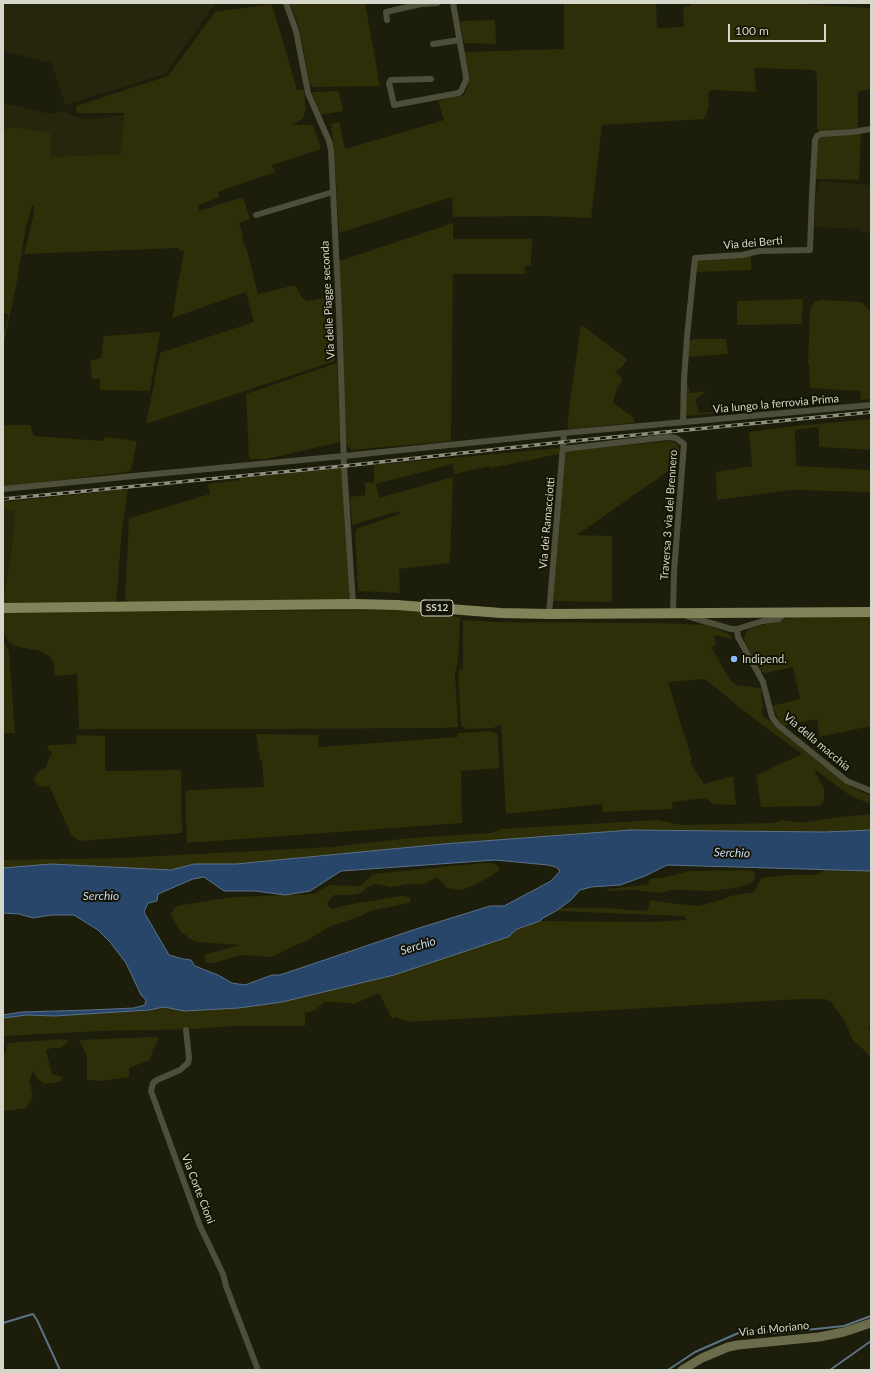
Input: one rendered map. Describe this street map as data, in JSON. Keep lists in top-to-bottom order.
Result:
{
  "streets": {
    "main road": ["SS12", "Via di Moriano"],
    "street": [
      "Via dei Berti",
      "Via delle Piagge seconda",
      "Via lungo la ferrovia Prima",
      "Traversa 3 via del Brennero",
      "Via dei Ramacciotti",
      "Via della macchia",
      "Via Corte Cioni"
    ]
  },
  "crossings": [
    ["Via dei Berti", "Via lungo la ferrovia Prima"],
    ["Via delle Piagge seconda", "Via lungo la ferrovia Prima"],
    ["Via delle Piagge seconda", "SS12"],
    ["Via lungo la ferrovia Prima", "Via dei Ramacciotti"],
    ["Traversa 3 via del Brennero", "Via dei Ramacciotti"],
    ["Traversa 3 via del Brennero", "SS12"],
    ["Via dei Ramacciotti", "SS12"]
  ],
  "water": ["Serchio"],
  "places": ["Indipend."],
  "scale_bar": "100 m"
}
